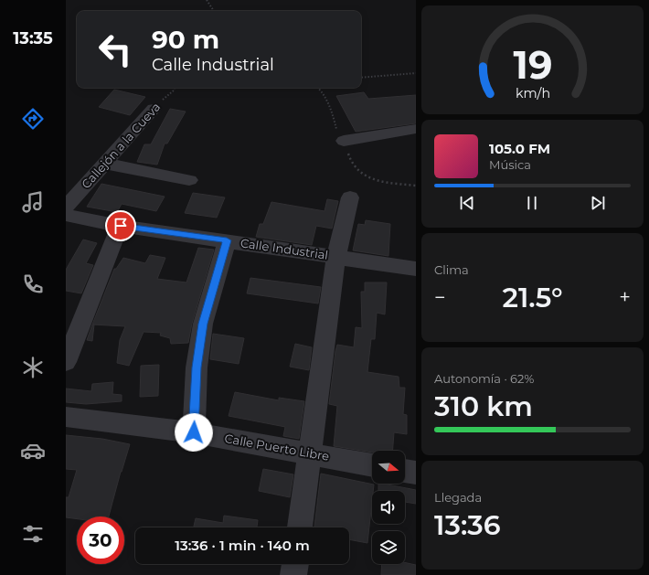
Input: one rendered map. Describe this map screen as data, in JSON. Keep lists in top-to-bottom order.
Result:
{
  "streets": {
    "street": ["Callejón a la Cueva", "Calle Industrial", "Calle Puerto Libre"]
  },
  "north": "right",
  "page": {
    "tabs": "13:35",
    "turn": ["90 m", "Calle Industrial"],
    "song": ["105.0 FM", "Música"],
    "tile": [
      "Clima",
      ["Autonomía · 62%", "310 km"],
      ["Llegada", "13:36"]
    ],
    "heat": ["−", "21.5°", "+"],
    "limit": "30",
    "trip": "13:36 · 1 min · 140 m",
    "gauge": ["19", "km/h"]
  }
}
